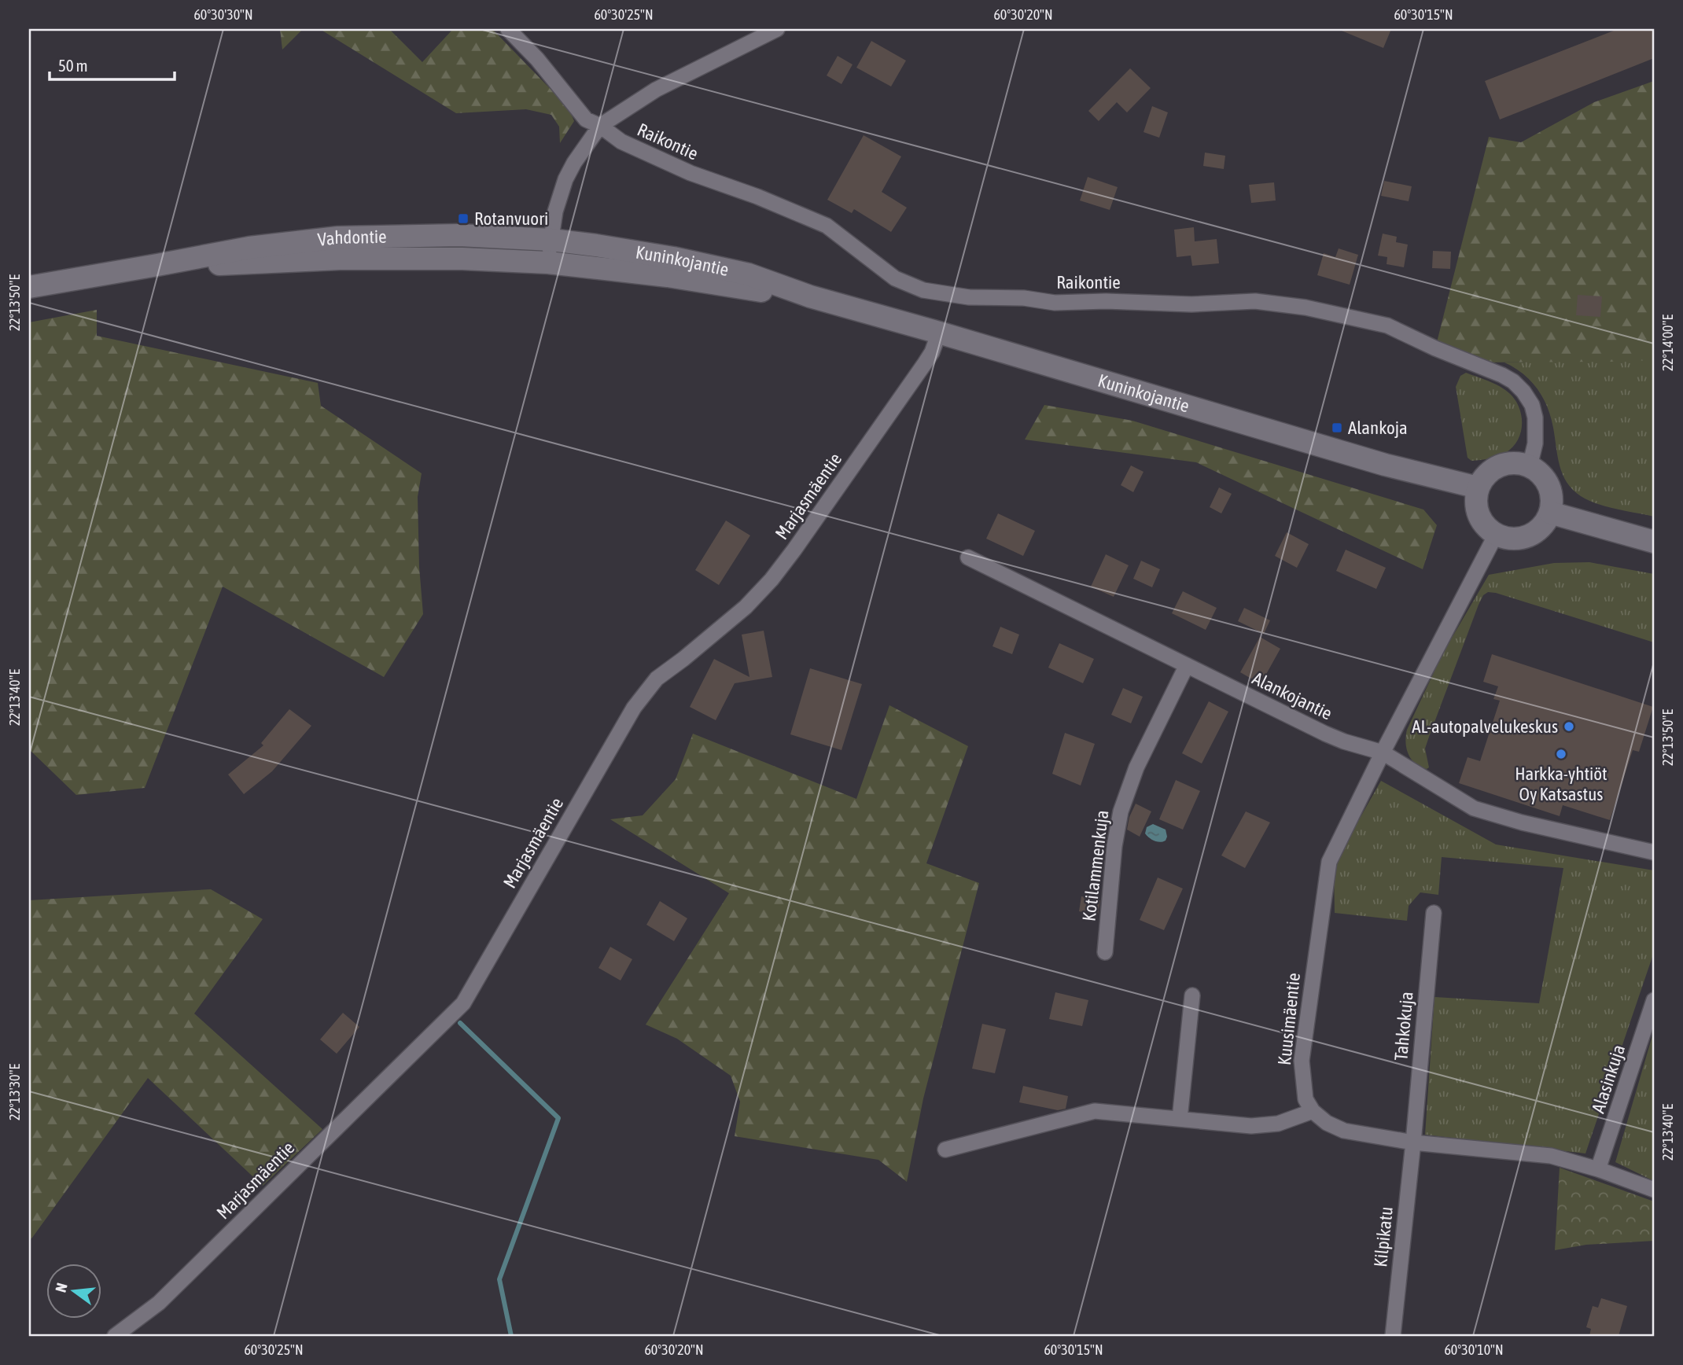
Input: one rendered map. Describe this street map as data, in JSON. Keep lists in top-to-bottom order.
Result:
{
  "streets": {
    "main road": ["Vahdontie", "Kuninkojantie"],
    "street": [
      "Raikontie",
      "Marjasmäentie",
      "Alankojantie",
      "Kotilammenkuja",
      "Kuusimäentie",
      "Tahkokuja",
      "Alasinkuja",
      "Kilpikatu"
    ]
  },
  "crossings": [
    ["Raikontie", "Kuninkojantie"],
    ["Vahdontie", "Kuninkojantie"],
    ["Kuninkojantie", "Marjasmäentie"],
    ["Alankojantie", "Kotilammenkuja"],
    ["Alankojantie", "Kuusimäentie"],
    ["Tahkokuja", "Kilpikatu"]
  ],
  "places": {
    "transit": ["Rotanvuori", "Alankoja"],
    "other": ["AL-autopalvelukeskus", "Harkka-yhtiöt Oy Katsastus"]
  },
  "scale_bar": "50 m",
  "north": "left",
  "coordinates": [
    "60°30'30\"N",
    "60°30'25\"N",
    "60°30'20\"N",
    "60°30'15\"N",
    "22°13'50\"E",
    "22°14'00\"E",
    "22°13'40\"E",
    "22°13'30\"E",
    "60°30'10\"N"
  ]
}
